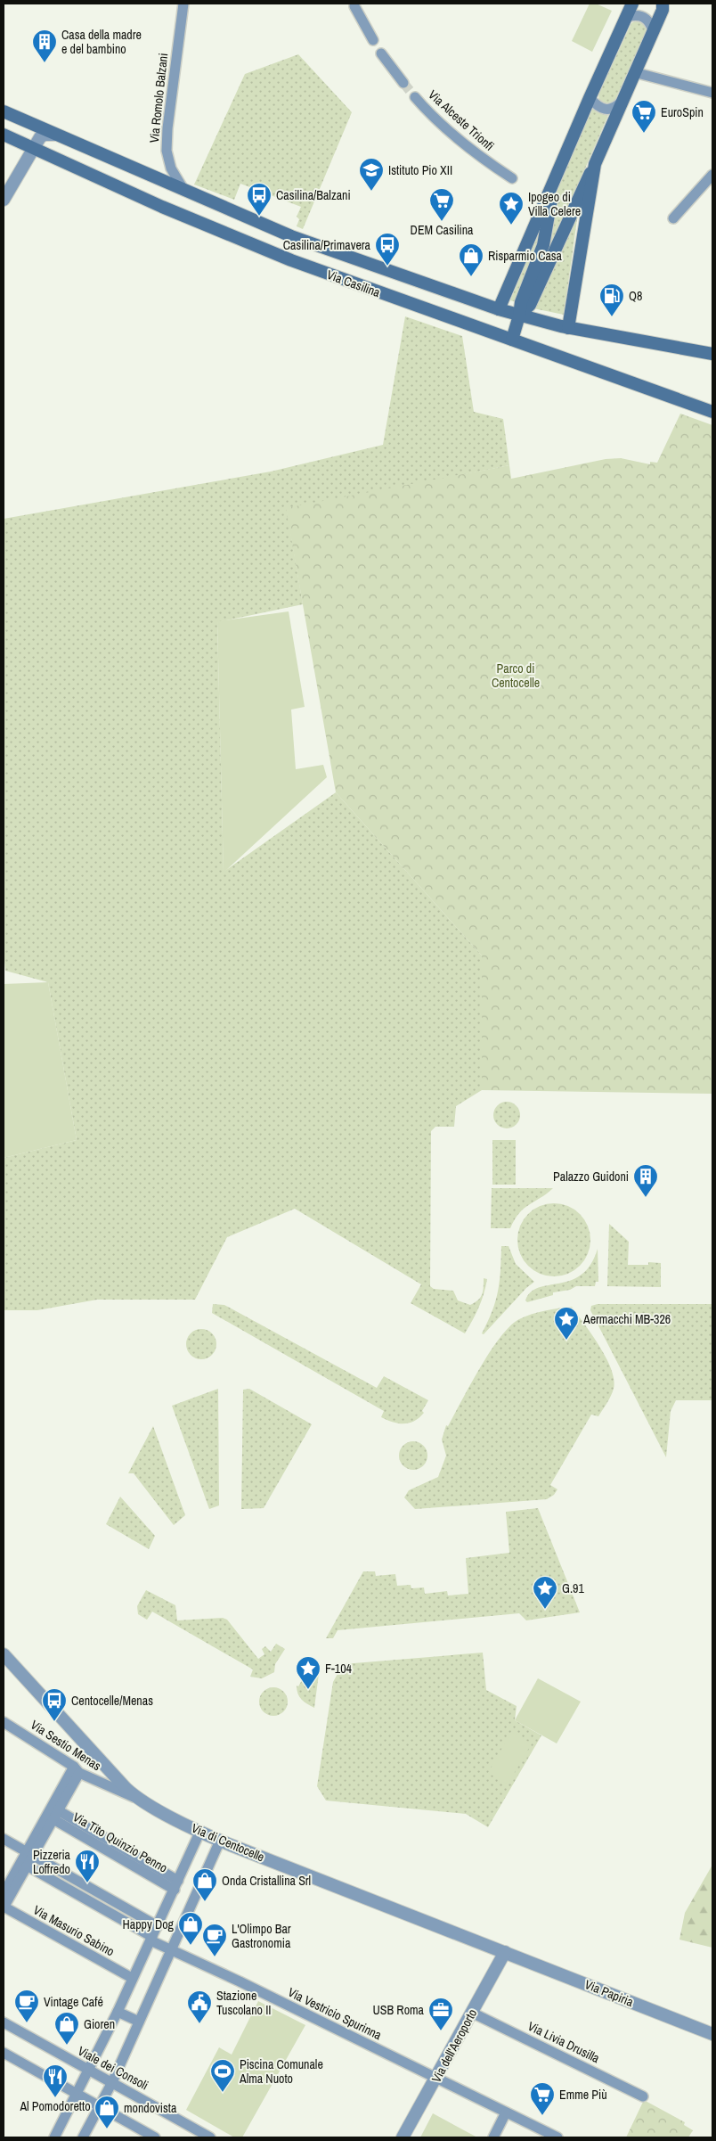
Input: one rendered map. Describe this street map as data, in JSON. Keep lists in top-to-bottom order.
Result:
{
  "streets": {
    "main road": ["Via Casilina"],
    "street": [
      "Via Romolo Balzani",
      "Via Alceste Trionfi",
      "Via Sestio Menas",
      "Via Tito Quinzio Penno",
      "Via di Centocelle",
      "Via Masurio Sabino",
      "Via Papiria",
      "Via Vestricio Spurinna",
      "Via Livia Drusilla",
      "Via dell'Aeroporto",
      "Viale dei Consoli"
    ]
  },
  "crossings": [
    ["Via Romolo Balzani", "Via Casilina"],
    ["Via Sestio Menas", "Via di Centocelle"],
    ["Via di Centocelle", "Via Papiria"],
    ["Via di Centocelle", "Via dell'Aeroporto"],
    ["Via Papiria", "Via dell'Aeroporto"],
    ["Via Vestricio Spurinna", "Via dell'Aeroporto"],
    ["Via Livia Drusilla", "Via dell'Aeroporto"]
  ],
  "parks": ["Parco di Centocelle"],
  "places": {
    "building": ["Casa della madre e del bambino", "Palazzo Guidoni"],
    "supermarket": ["EuroSpin", "DEM Casilina", "Emme Più"],
    "school or university": ["Istituto Pio XII"],
    "bus stop": ["Casilina/Balzani", "Casilina/Primavera", "Centocelle/Menas"],
    "place": [
      "Ipogeo di Villa Celere",
      "Aermacchi MB-326",
      "G.91",
      "F-104"
    ],
    "shop": [
      "Risparmio Casa",
      "Onda Cristallina Srl",
      "Happy Dog",
      "Gioren",
      "mondovista"
    ],
    "fuel station": ["Q8"],
    "restaurant": ["Pizzeria Loffredo", "Al Pomodoretto"],
    "cafe": ["L'Olimpo Bar Gastronomia", "Vintage Café"],
    "public building": ["Stazione Tuscolano II"],
    "office": ["USB Roma"],
    "sports": ["Piscina Comunale Alma Nuoto"]
  }
}
